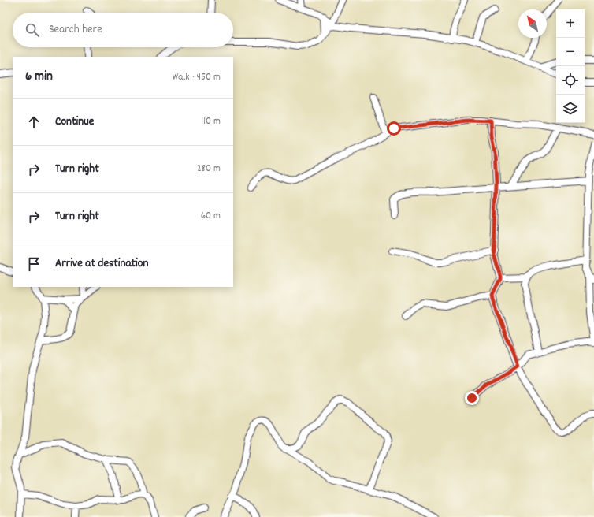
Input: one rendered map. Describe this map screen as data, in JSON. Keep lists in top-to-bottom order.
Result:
{
  "north": "top left",
  "page": {
    "map_buttons": ["+", "−"],
    "search": "Search here",
    "heading": ["6 min", "Walk · 450 m"],
    "list": [
      ["Continue", "110 m"],
      ["Turn right", "280 m"],
      ["Turn right", "60 m"],
      "Arrive at destination"
    ]
  }
}
